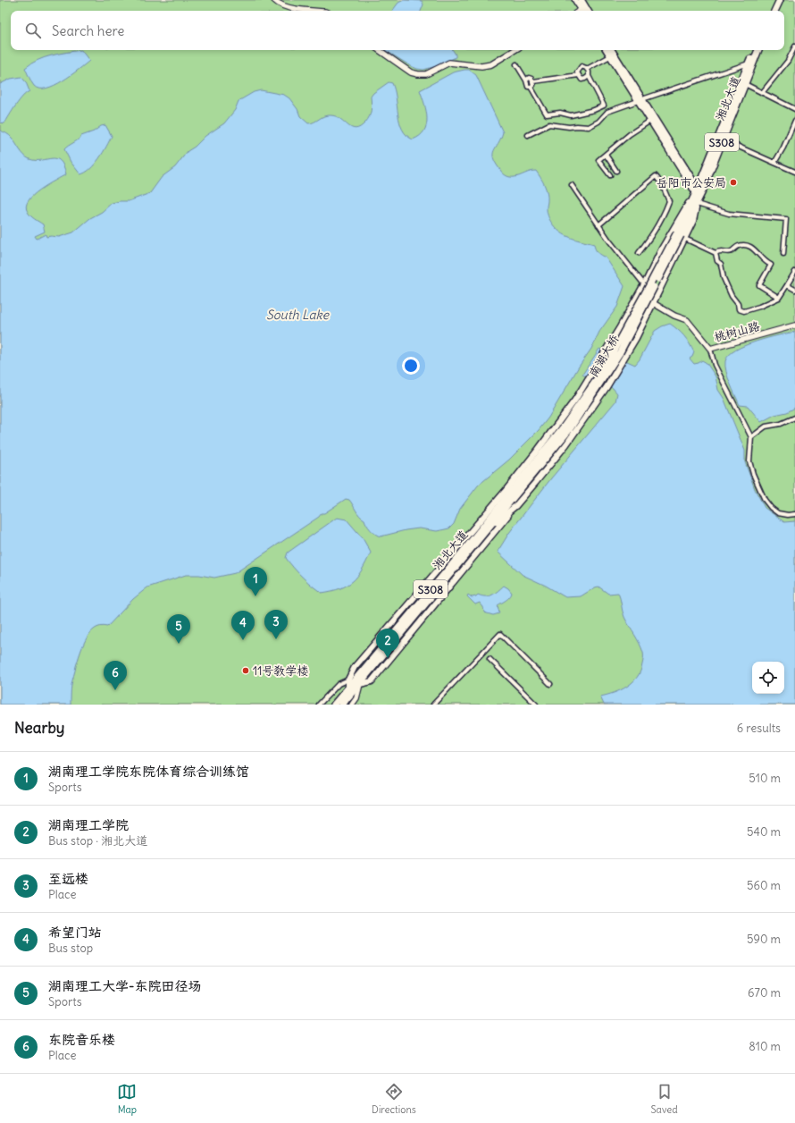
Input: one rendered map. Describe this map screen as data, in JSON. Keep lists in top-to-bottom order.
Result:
{
  "streets": {
    "highway": ["湘北大道", "S308", "南湖大桥"],
    "street": ["桃树山路"]
  },
  "crossings": [
    ["湘北大道", "南湖大桥"]
  ],
  "water": ["South Lake"],
  "places": ["岳阳市公安局", "11号教学楼"],
  "page": {
    "search": "Search here",
    "pins": [
      "1",
      "3",
      "4",
      "5",
      "2",
      "6"
    ],
    "heading": ["Nearby", "6 results"],
    "list": [
      {
        "mark": "1",
        "name": "湖南理工学院东院体育综合训练馆",
        "note": "Sports",
        "value": "510 m"
      },
      {
        "mark": "2",
        "name": "湖南理工学院",
        "note": "Bus stop · 湘北大道",
        "value": "540 m"
      },
      {
        "mark": "3",
        "name": "至远楼",
        "note": "Place",
        "value": "560 m"
      },
      {
        "mark": "4",
        "name": "希望门站",
        "note": "Bus stop",
        "value": "590 m"
      },
      {
        "mark": "5",
        "name": "湖南理工大学-东院田径场",
        "note": "Sports",
        "value": "670 m"
      },
      {
        "mark": "6",
        "name": "东院音乐楼",
        "note": "Place",
        "value": "810 m"
      }
    ],
    "nav": ["Map", "Directions", "Saved"]
  }
}
